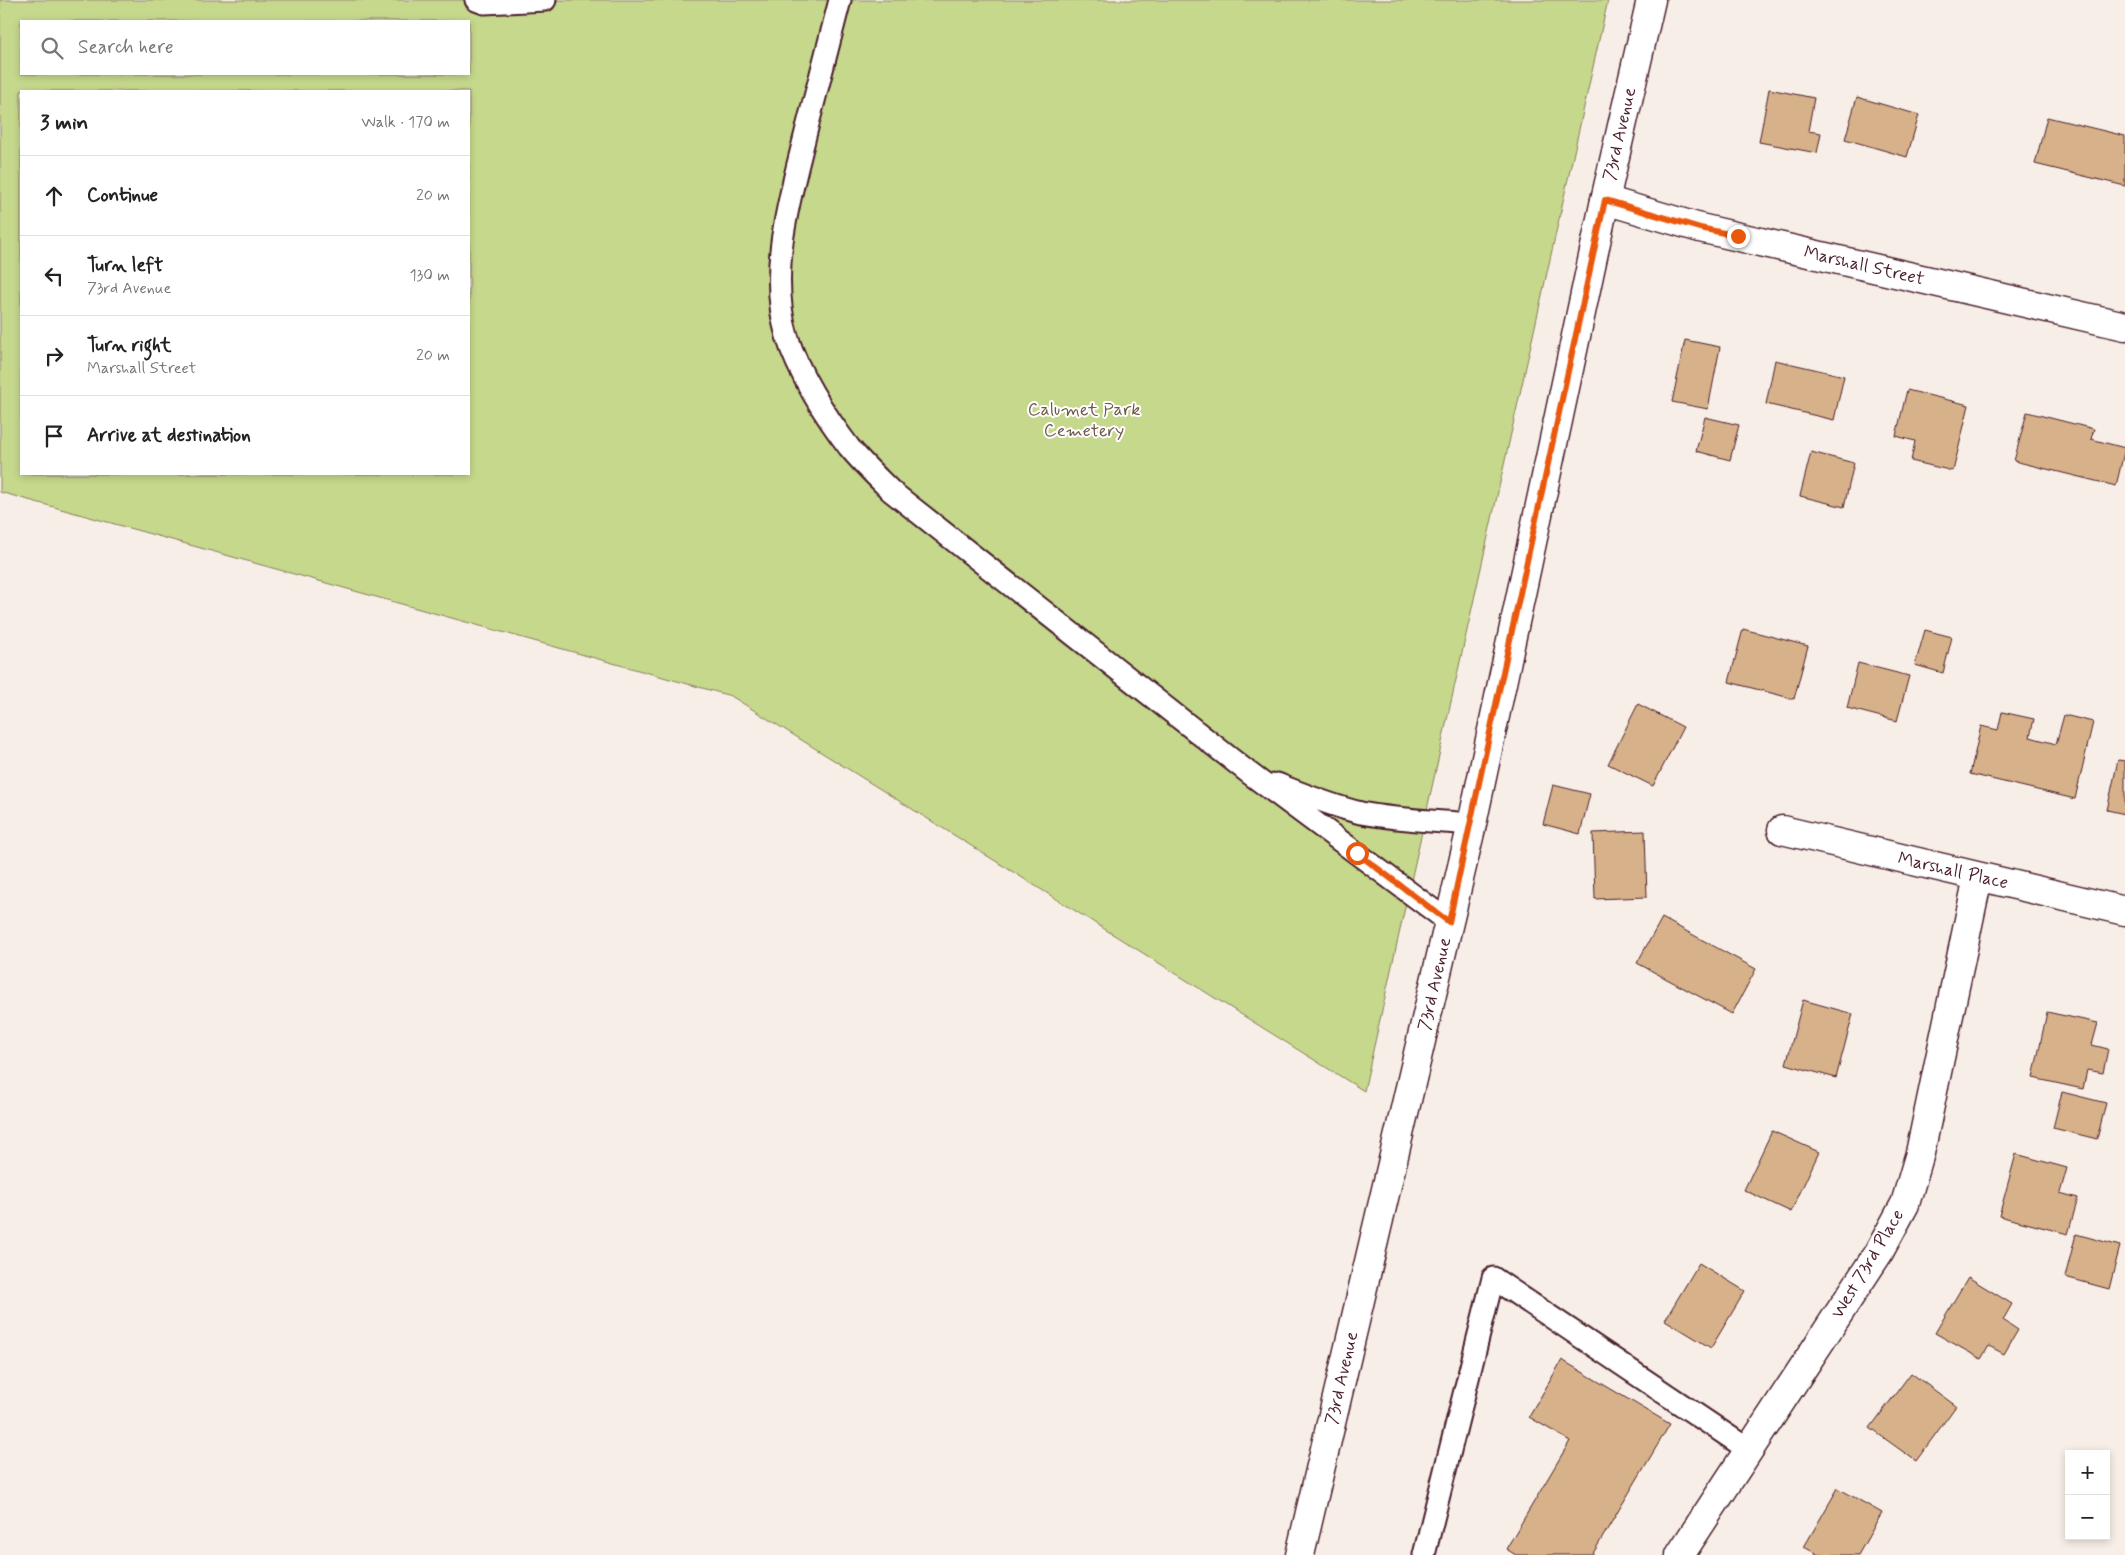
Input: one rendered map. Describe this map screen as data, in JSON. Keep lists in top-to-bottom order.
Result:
{
  "streets": {
    "street": [
      "73rd Avenue",
      "Marshall Street",
      "Marshall Place",
      "West 73rd Place"
    ]
  },
  "crossings": [
    ["73rd Avenue", "Marshall Street"],
    ["Marshall Place", "West 73rd Place"]
  ],
  "parks": ["Calumet Park Cemetery"],
  "page": {
    "search": "Search here",
    "heading": ["3 min", "Walk · 170 m"],
    "list": [
      ["Continue", "20 m"],
      ["Turn left", "73rd Avenue", "130 m"],
      ["Turn right", "Marshall Street", "20 m"],
      "Arrive at destination"
    ],
    "map_buttons": ["+", "−"]
  }
}
